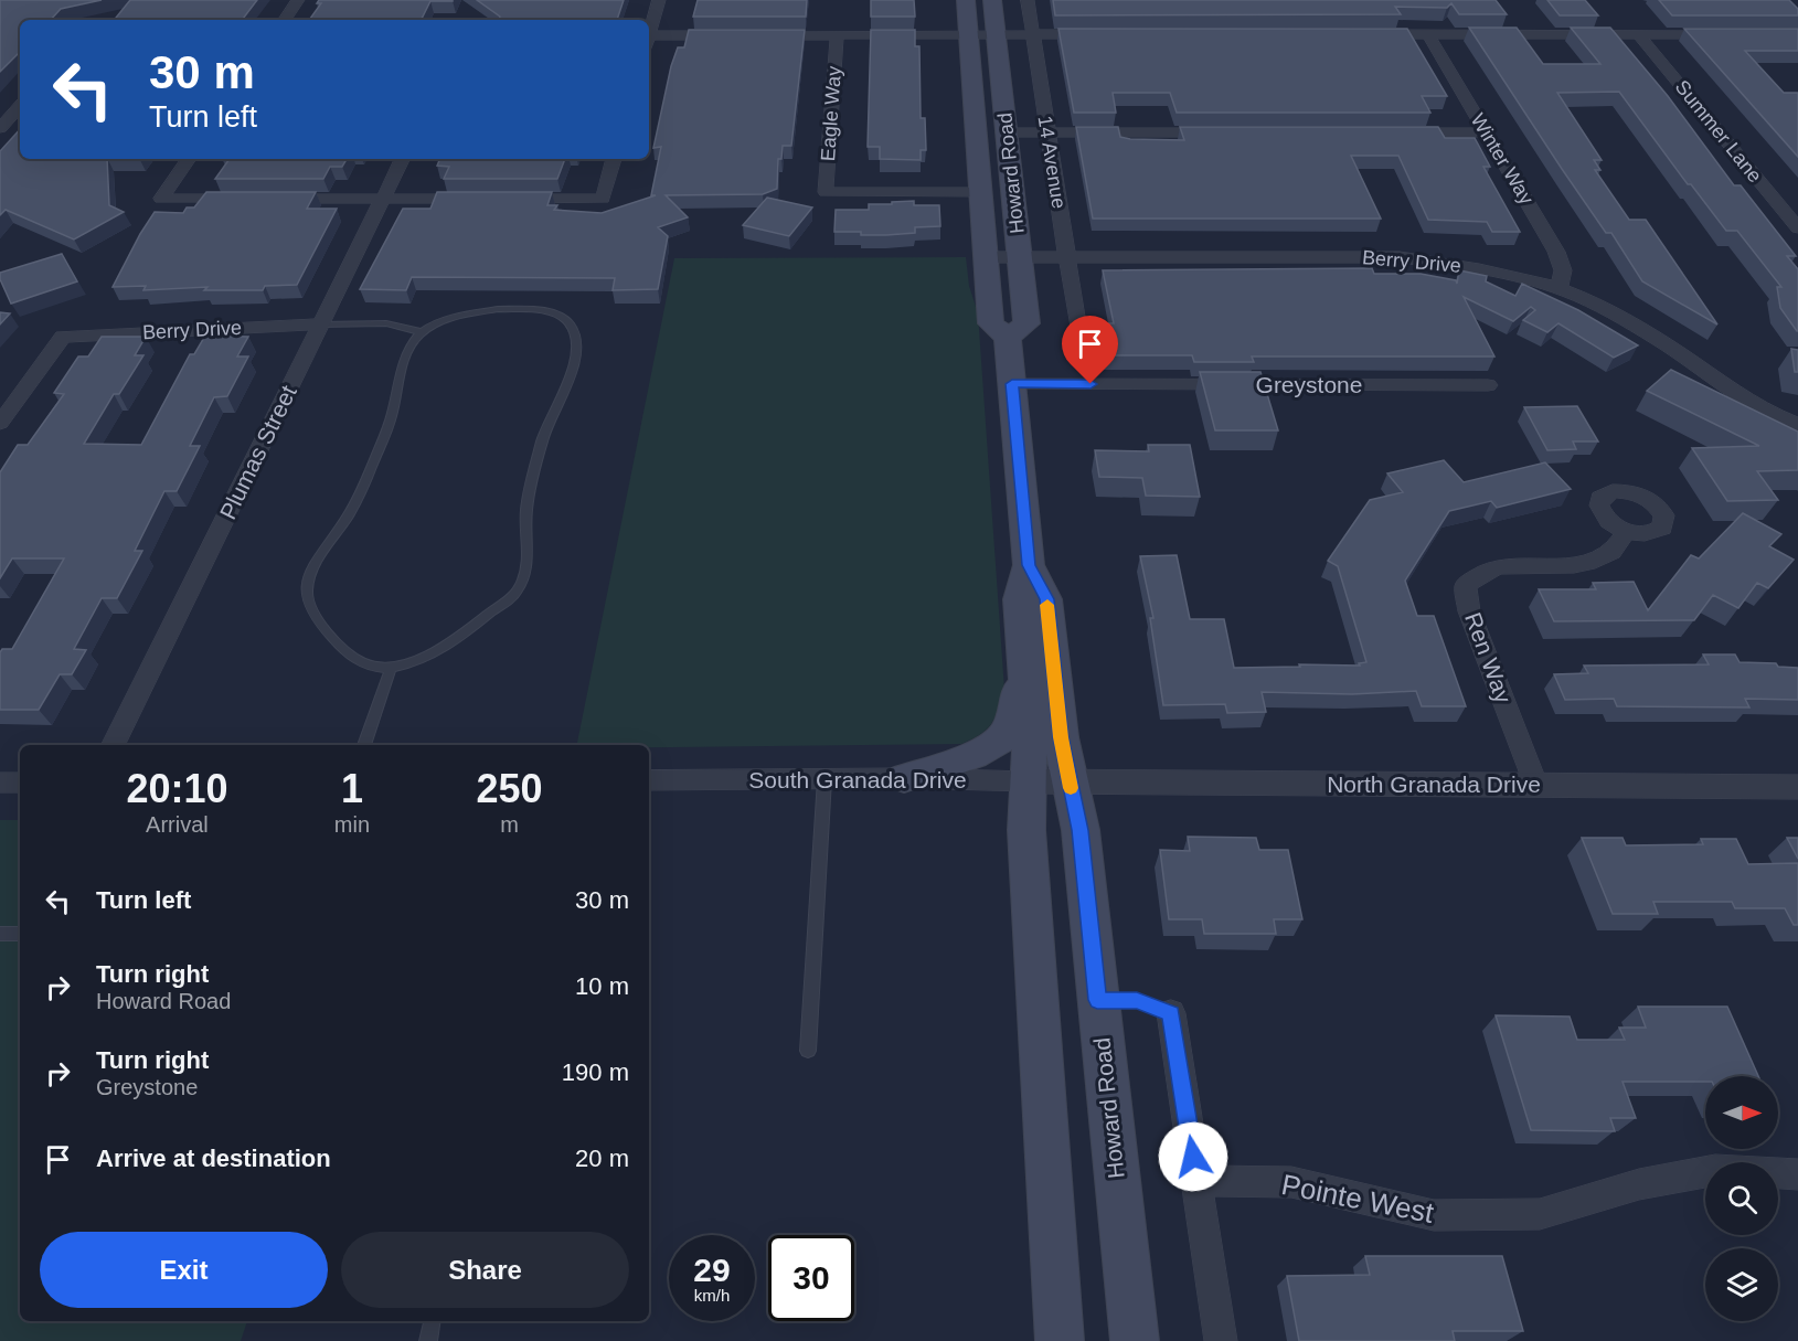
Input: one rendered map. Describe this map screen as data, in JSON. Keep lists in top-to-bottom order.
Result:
{
  "streets": {
    "main road": ["Howard Road"],
    "street": [
      "Eagle Way",
      "Summer Lane",
      "Winter Way",
      "14 Avenue",
      "Berry Drive",
      "Greystone",
      "Plumas Street",
      "Ren Way",
      "South Granada Drive",
      "North Granada Drive",
      "Pointe West"
    ]
  },
  "crossings": [
    ["Eagle Way", "Howard Road"],
    ["Winter Way", "Berry Drive"],
    ["14 Avenue", "Berry Drive"],
    ["Howard Road", "Berry Drive"],
    ["Howard Road", "Greystone"],
    ["Howard Road", "South Granada Drive"],
    ["Howard Road", "North Granada Drive"],
    ["Berry Drive", "Plumas Street"],
    ["Ren Way", "North Granada Drive"],
    ["South Granada Drive", "North Granada Drive"]
  ],
  "north": "right",
  "page": {
    "turn": ["30 m", "Turn left"],
    "eta": [
      "20:10",
      "Arrival",
      "1",
      "min",
      "250",
      "m"
    ],
    "list": [
      {
        "name": "Turn left",
        "value": "30 m"
      },
      {
        "name": "Turn right",
        "note": "Howard Road",
        "value": "10 m"
      },
      {
        "name": "Turn right",
        "note": "Greystone",
        "value": "190 m"
      },
      {
        "name": "Arrive at destination",
        "value": "20 m"
      }
    ],
    "buttons": ["Exit", "Share"],
    "speed": "29 km/h",
    "limit": "30"
  }
}
